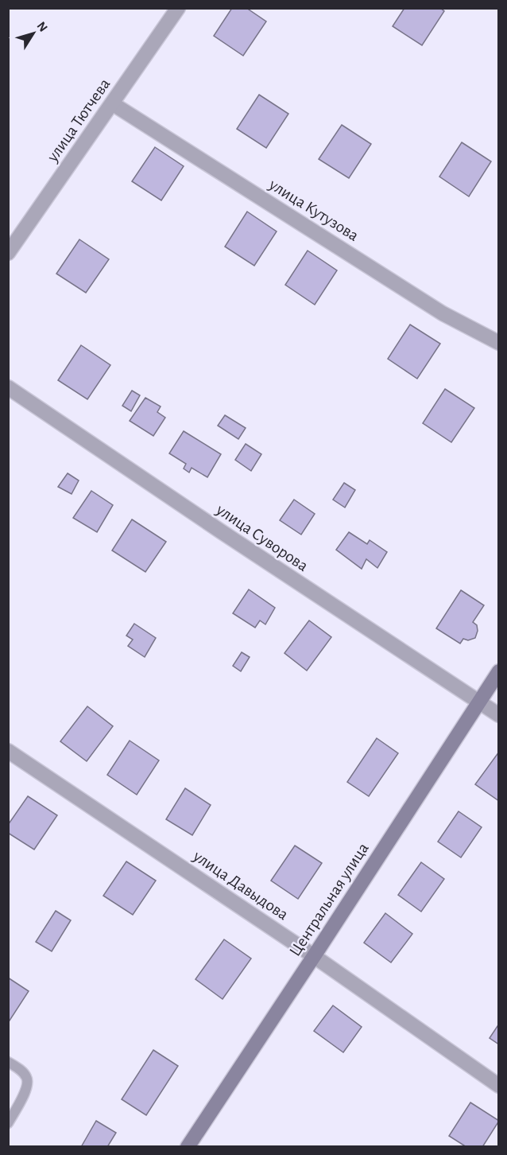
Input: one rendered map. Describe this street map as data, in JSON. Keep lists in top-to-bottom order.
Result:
{
  "streets": {
    "street": [
      "улица Тютчева",
      "улица Кутузова",
      "улица Суворова",
      "улица Давыдова",
      "Центральная улица"
    ]
  },
  "crossings": [
    ["улица Тютчева", "улица Кутузова"],
    ["улица Суворова", "Центральная улица"],
    ["улица Давыдова", "Центральная улица"]
  ],
  "north": "top right"
}
